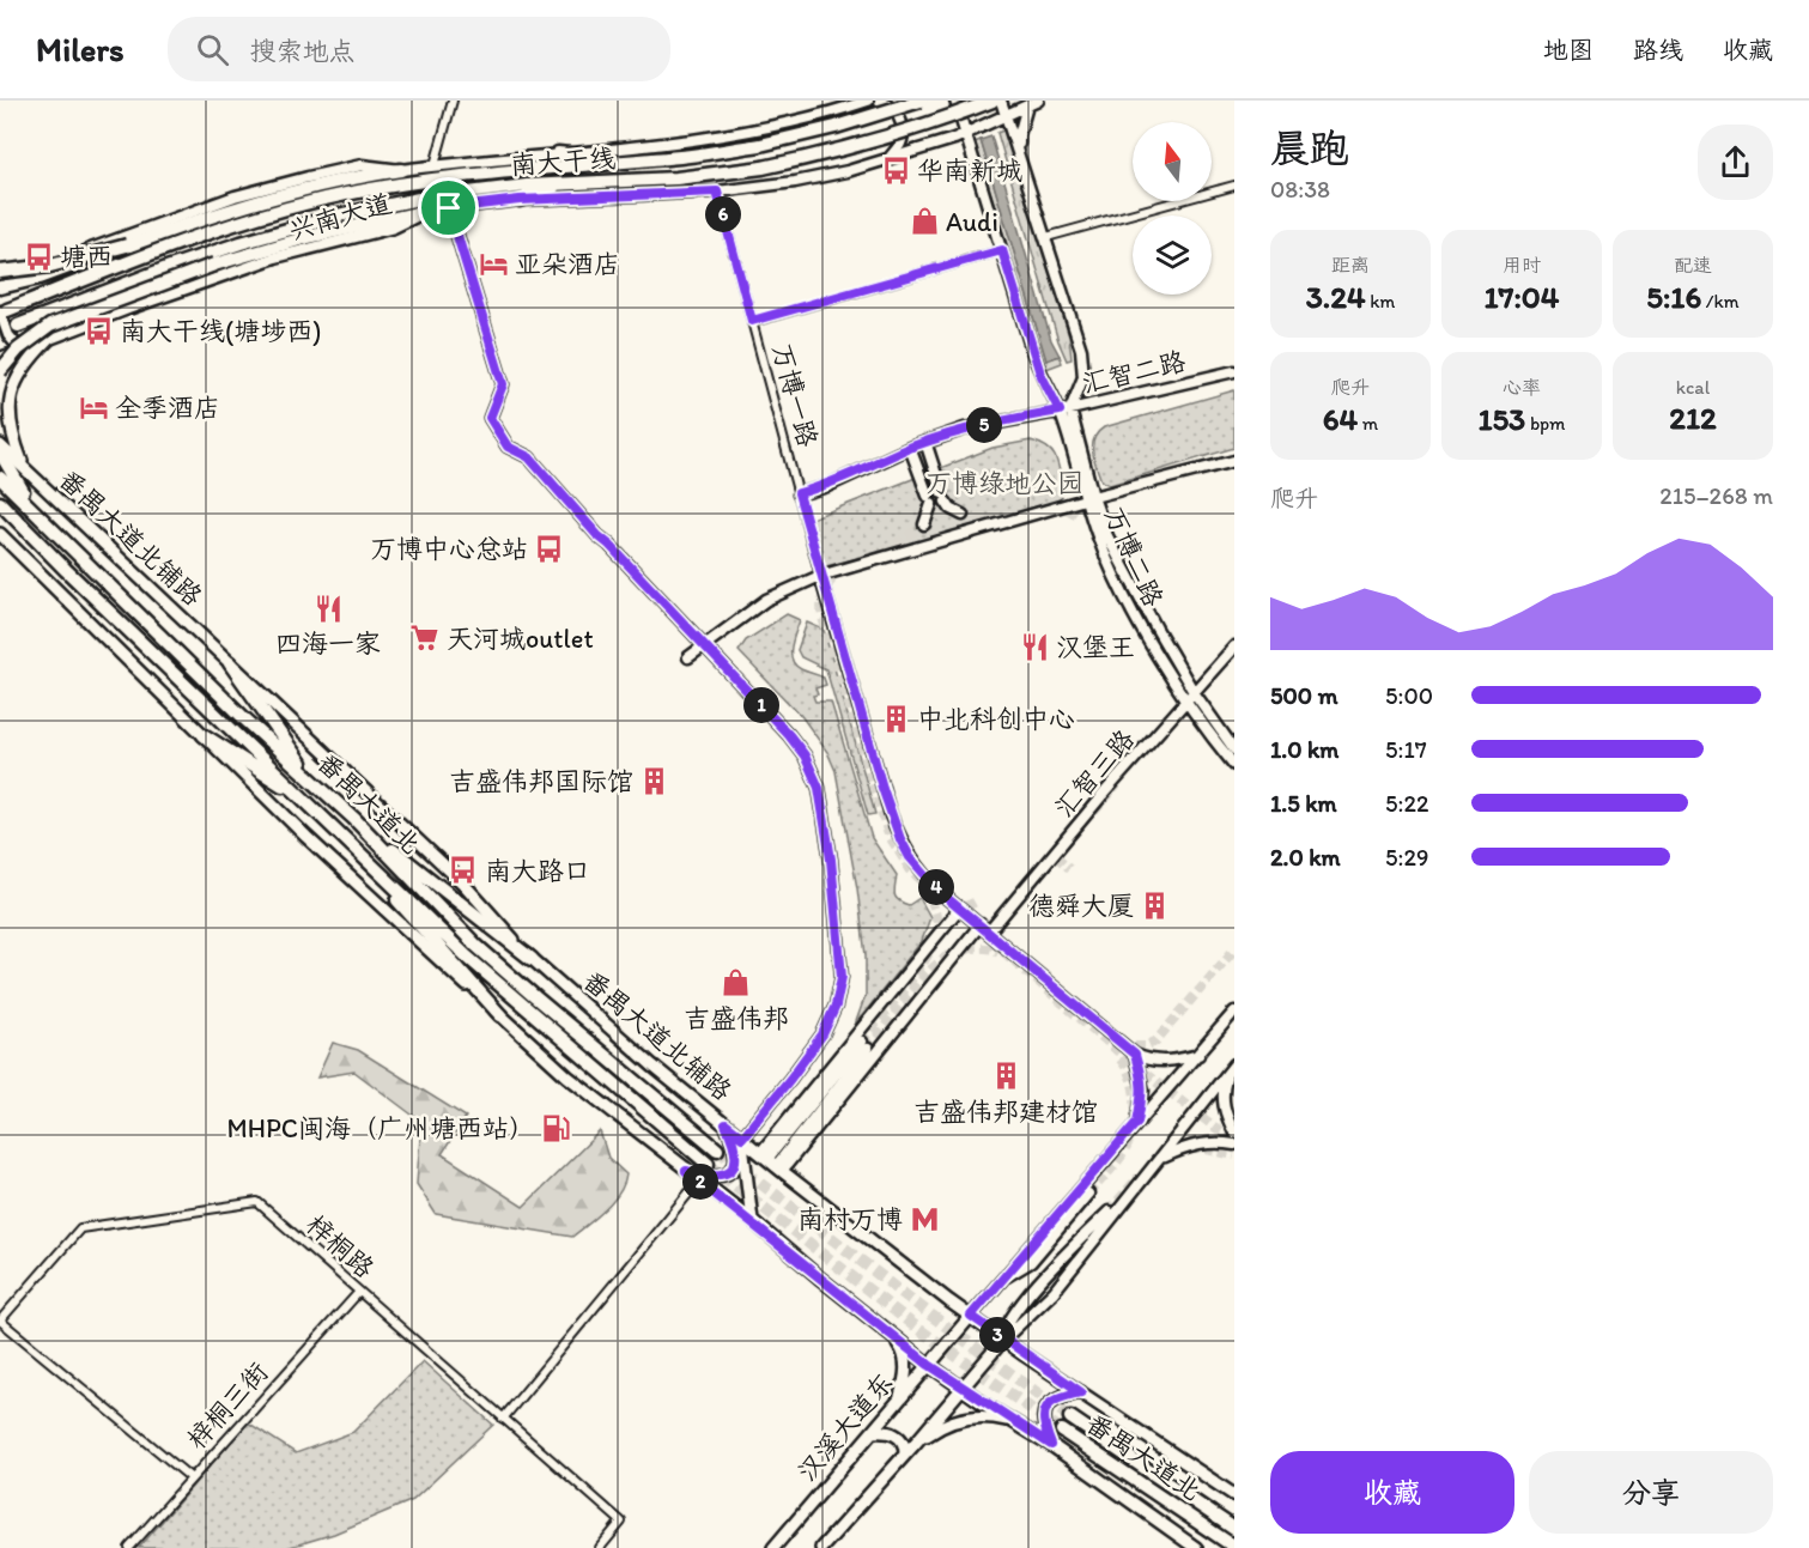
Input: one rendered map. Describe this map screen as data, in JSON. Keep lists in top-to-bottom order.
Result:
{
  "streets": {
    "highway": ["南大干线", "番禺大道北"],
    "main road": ["番禺大道北铺路", "番禺大道北辅路", "汉溪大道东"],
    "street": [
      "兴南大道",
      "汇智二路",
      "万博一路",
      "万博二路",
      "汇智三路",
      "梓桐路",
      "梓桐三街"
    ]
  },
  "crossings": [
    ["兴南大道", "万博一路"],
    ["兴南大道", "万博二路"],
    ["汇智二路", "万博一路"],
    ["汇智二路", "万博二路"],
    ["万博一路", "汇智三路"],
    ["番禺大道北铺路", "番禺大道北辅路"],
    ["万博二路", "汇智三路"],
    ["汇智三路", "番禺大道北辅路"],
    ["番禺大道北辅路", "汉溪大道东"],
    ["梓桐路", "梓桐三街"]
  ],
  "parks": ["万博绿地公园"],
  "places": {
    "bus stop": [
      "华南新城",
      "塘西",
      "南大干线(塘埗西)",
      "万博中心总站",
      "南大路口"
    ],
    "shop": ["Audi", "吉盛伟邦"],
    "hotel": ["亚朵酒店", "全季酒店"],
    "restaurant": ["四海一家", "汉堡王"],
    "supermarket": ["天河城outlet"],
    "building": [
      "中北科创中心",
      "吉盛伟邦国际馆",
      "德舜大厦",
      "吉盛伟邦建材馆"
    ],
    "fuel station": ["MHPC闽海（广州塘西站）"],
    "metro station": ["南村万博"]
  },
  "north": "top",
  "page": {
    "header": "Milers",
    "search": "搜索地点",
    "nav": ["地图", "路线", "收藏"],
    "heading": ["晨跑", "08:38"],
    "pins": [
      "6",
      "5",
      "1",
      "4",
      "2",
      "3"
    ],
    "stats": [
      ["距离", "3.24 km"],
      ["用时", "17:04"],
      ["配速", "5:16 /km"],
      ["爬升", "64 m"],
      ["心率", "153 bpm"],
      ["kcal", "212"]
    ],
    "chart": ["爬升", "215–268 m"],
    "list": [
      {
        "name": "500 m",
        "note": "5:00"
      },
      {
        "name": "1.0 km",
        "note": "5:17"
      },
      {
        "name": "1.5 km",
        "note": "5:22"
      },
      {
        "name": "2.0 km",
        "note": "5:29"
      }
    ],
    "buttons": ["收藏", "分享"]
  }
}
